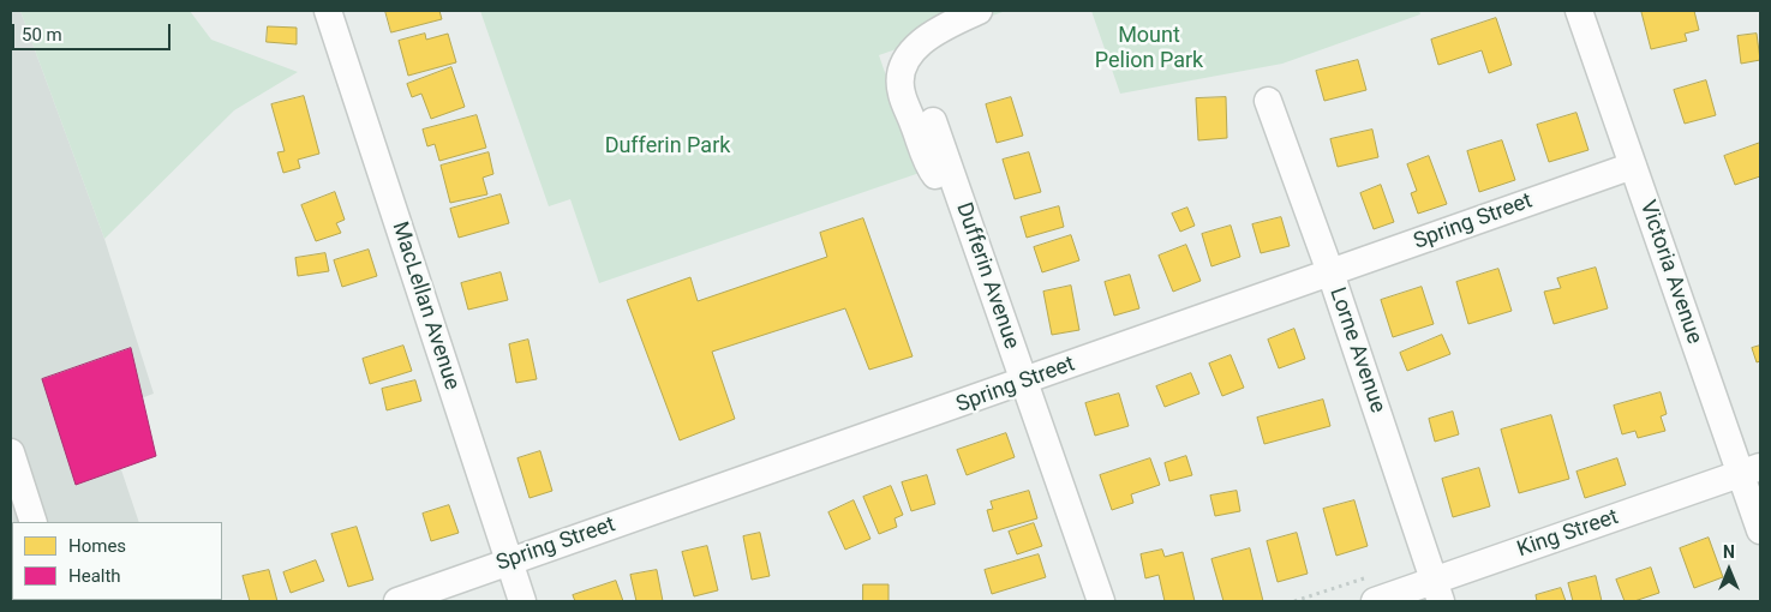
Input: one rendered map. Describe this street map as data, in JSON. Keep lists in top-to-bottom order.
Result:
{
  "streets": {
    "street": [
      "Spring Street",
      "Victoria Avenue",
      "Dufferin Avenue",
      "MacLellan Avenue",
      "Lorne Avenue",
      "King Street"
    ]
  },
  "crossings": [
    ["Spring Street", "Victoria Avenue"],
    ["Spring Street", "Dufferin Avenue"],
    ["Spring Street", "MacLellan Avenue"],
    ["Spring Street", "Lorne Avenue"],
    ["Victoria Avenue", "King Street"],
    ["Lorne Avenue", "King Street"]
  ],
  "parks": ["Mount Pelion Park", "Dufferin Park"],
  "legend": ["Homes", "Health"],
  "scale_bar": "50 m",
  "north": "top"
}
